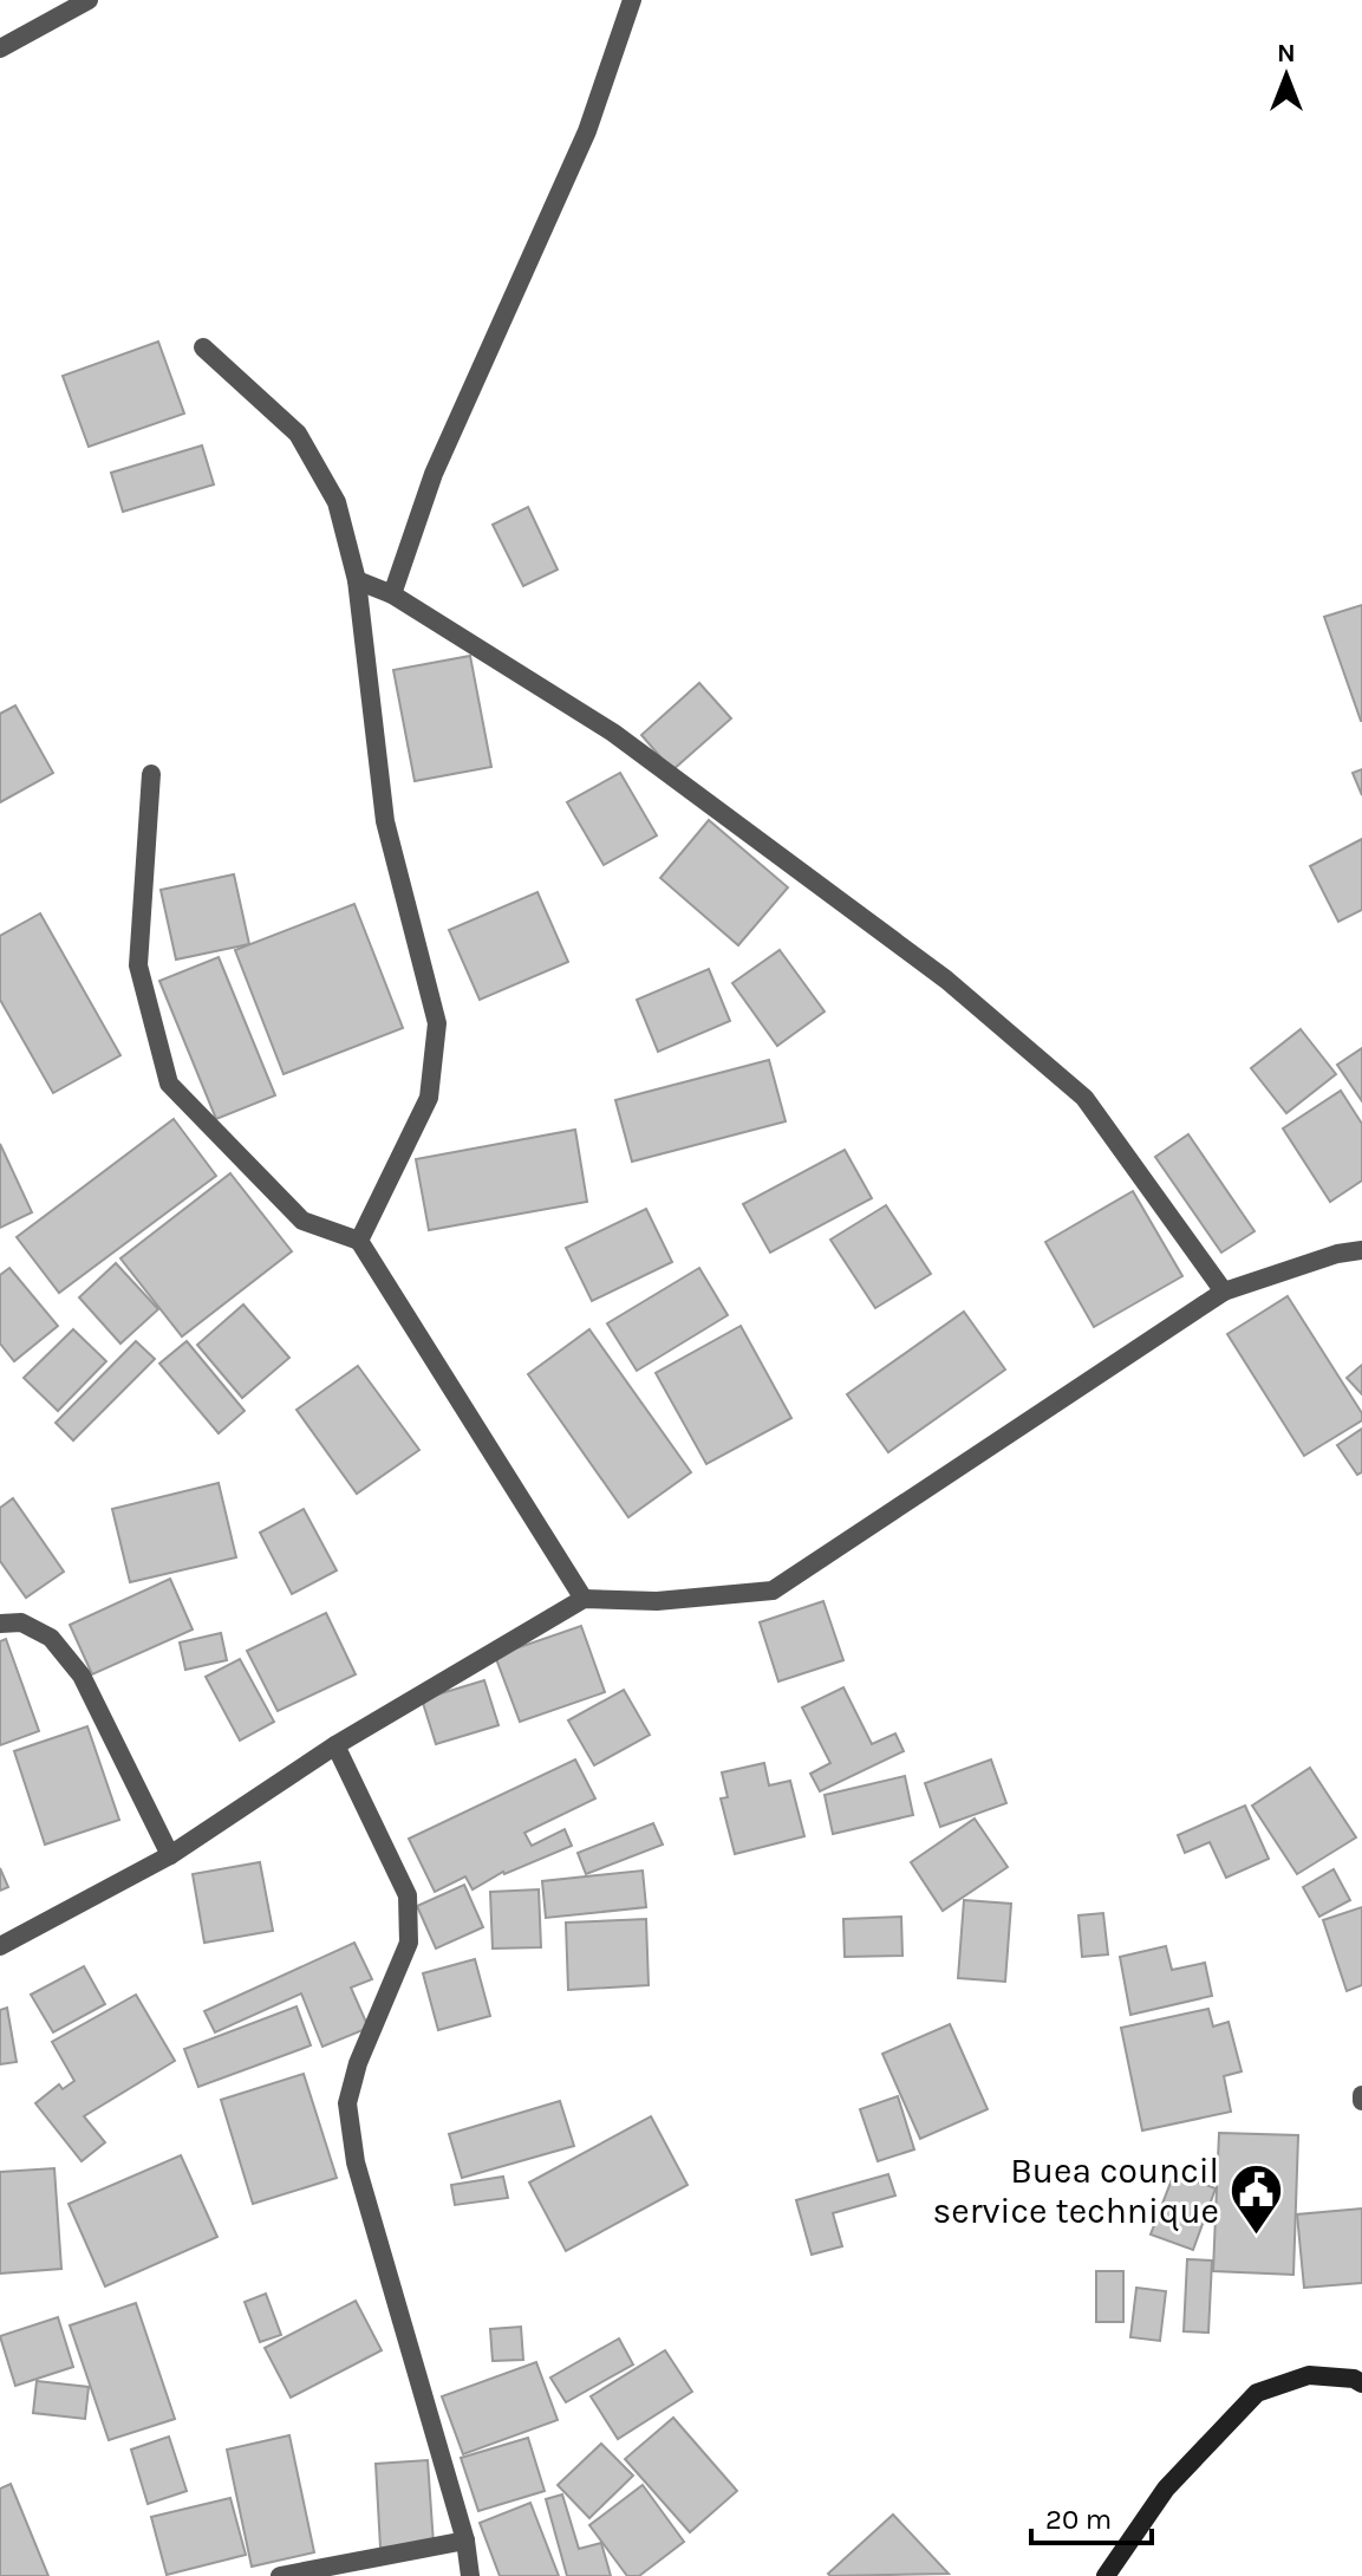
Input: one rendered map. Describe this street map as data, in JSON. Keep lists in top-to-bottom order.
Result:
{
  "places": {
    "public building": ["Buea council service technique"]
  },
  "scale_bar": "20 m",
  "north": "top"
}
